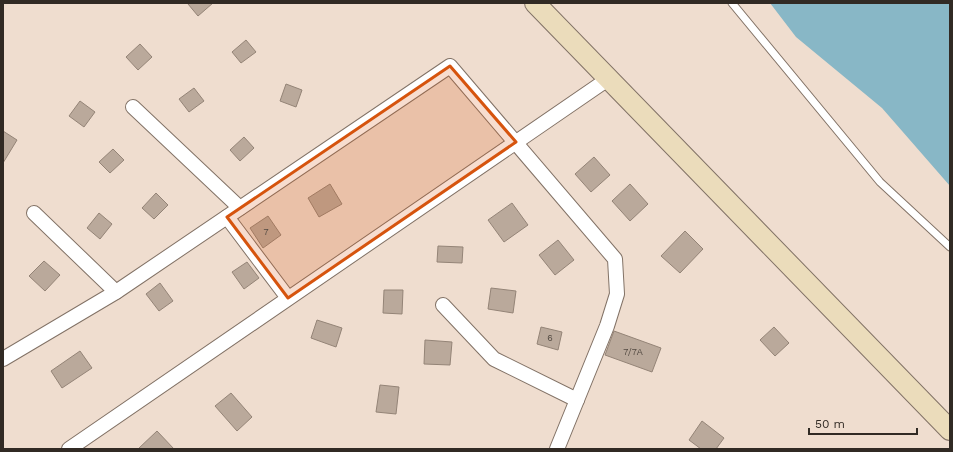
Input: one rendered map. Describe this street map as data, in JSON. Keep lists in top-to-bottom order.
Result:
{
  "house_numbers": ["7", "6", "7/7А"],
  "scale_bar": "50 m"
}
